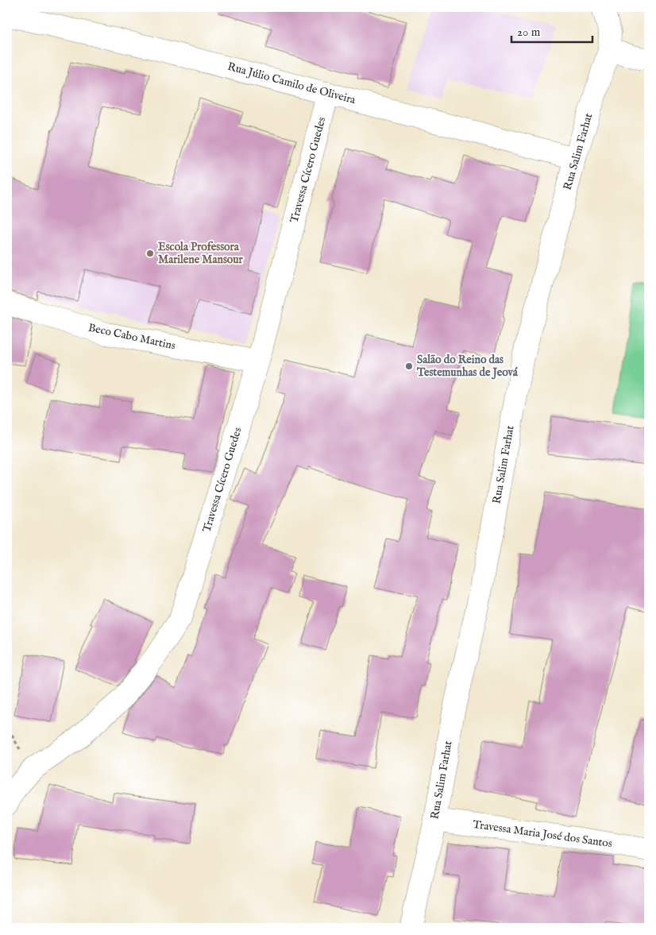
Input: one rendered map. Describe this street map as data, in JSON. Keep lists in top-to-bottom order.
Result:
{
  "streets": {
    "street": [
      "Rua Júlio Camilo de Oliveira",
      "Rua Salim Farhat",
      "Travessa Cícero Guedes",
      "Beco Cabo Martins",
      "Travessa Maria José dos Santos"
    ]
  },
  "crossings": [
    ["Rua Júlio Camilo de Oliveira", "Rua Salim Farhat"],
    ["Rua Júlio Camilo de Oliveira", "Travessa Cícero Guedes"],
    ["Rua Salim Farhat", "Travessa Maria José dos Santos"],
    ["Travessa Cícero Guedes", "Beco Cabo Martins"]
  ],
  "places": ["Escola Professora Marilene Mansour", "Salão do Reino das Testemunhas de Jeová"],
  "scale_bar": "20 m"
}
